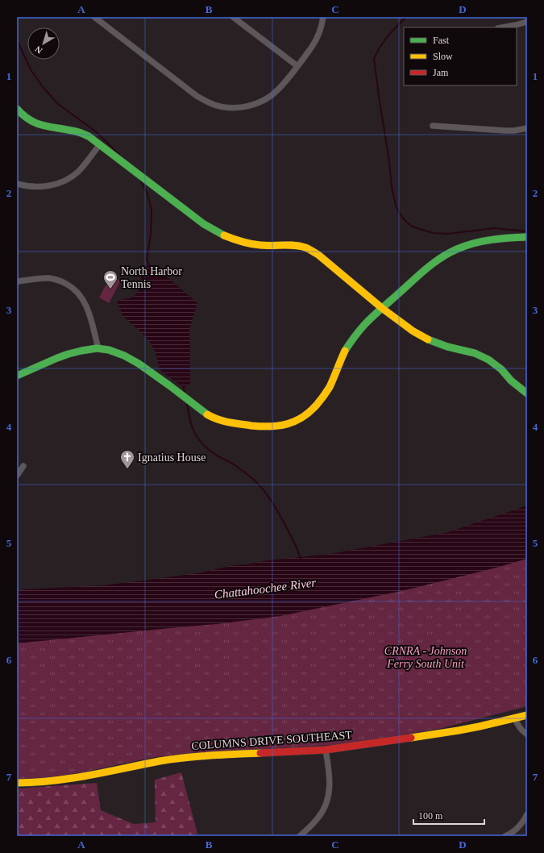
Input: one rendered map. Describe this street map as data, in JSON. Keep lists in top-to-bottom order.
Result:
{
  "streets": {
    "street": ["COLUMNS DRIVE SOUTHEAST"]
  },
  "water": ["Chattahoochee River"],
  "parks": ["CRNRA - Johnson Ferry South Unit"],
  "places": {
    "sports": ["North Harbor Tennis"],
    "church": ["Ignatius House"]
  },
  "legend": ["Fast", "Slow", "Jam"],
  "scale_bar": "100 m",
  "north": "bottom left",
  "grid": {
    "columns": [
      "A",
      "B",
      "C",
      "D"
    ],
    "rows": [
      "1",
      "2",
      "3",
      "4",
      "5",
      "6",
      "7"
    ]
  }
}
